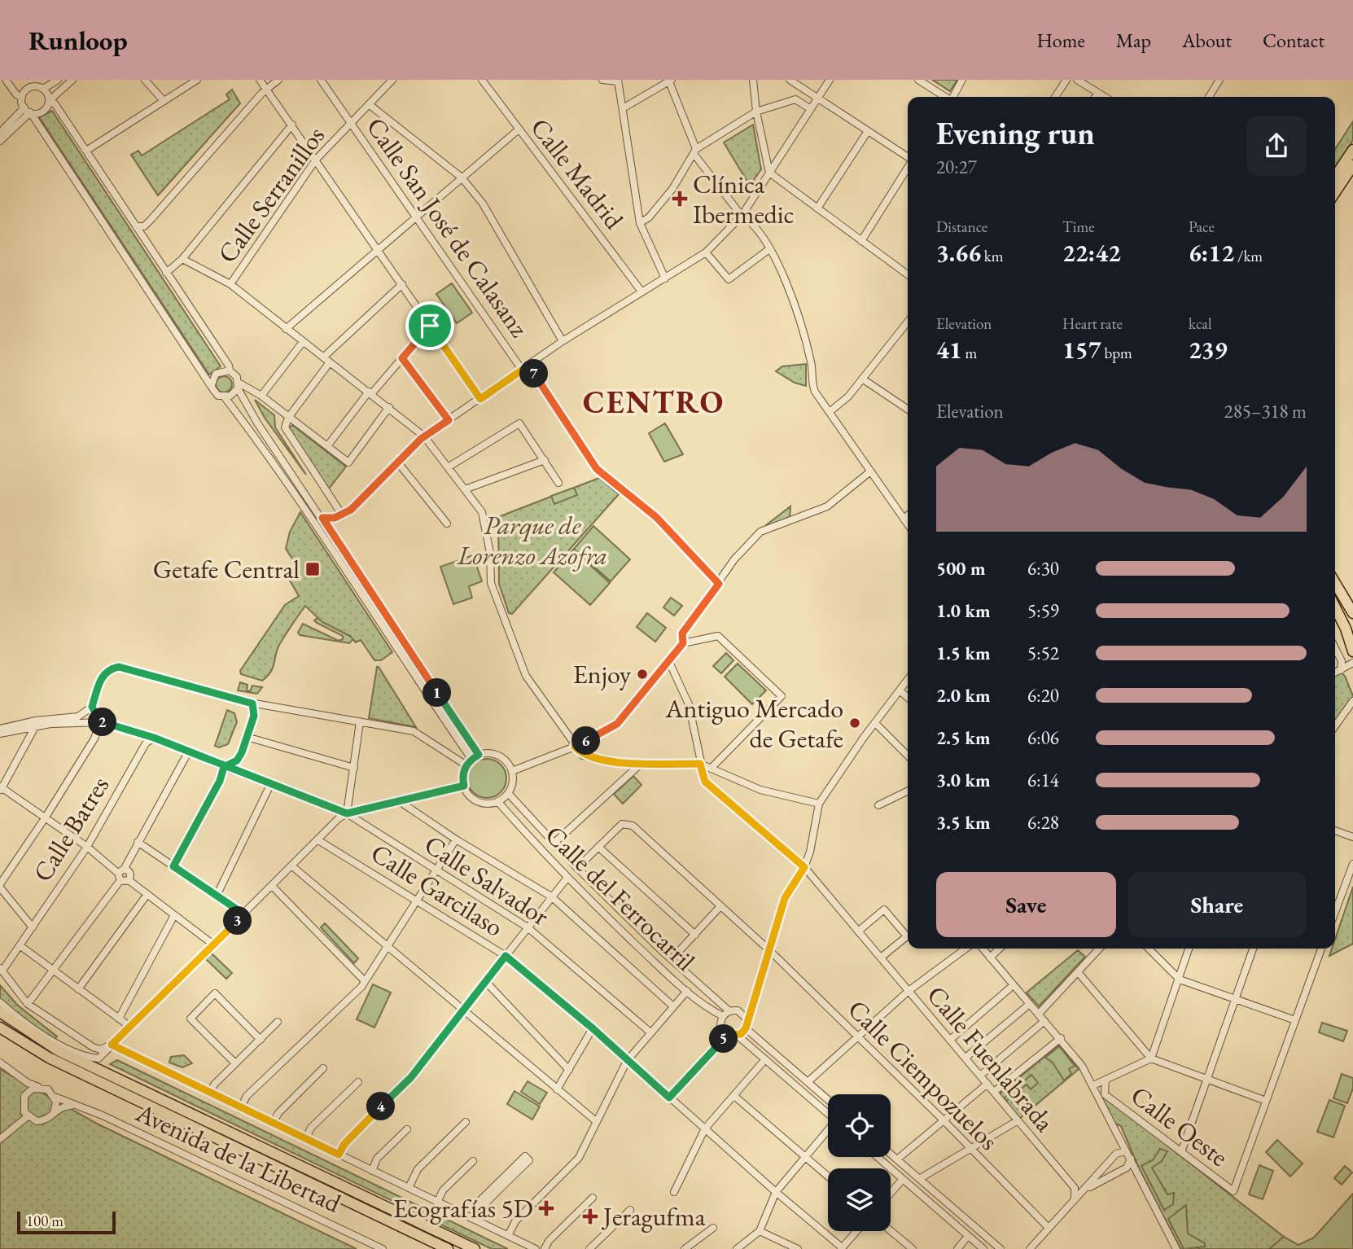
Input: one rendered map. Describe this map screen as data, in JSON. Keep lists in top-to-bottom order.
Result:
{
  "streets": {
    "street": [
      "Calle Madrid",
      "Calle Serranillos",
      "Calle San José de Calasanz",
      "Calle Batres",
      "Calle Salvador",
      "Calle Garcilaso",
      "Calle del Ferrocarril",
      "Calle Fuenlabrada",
      "Calle Ciempozuelos",
      "Calle Oeste",
      "Avenida de la Libertad"
    ]
  },
  "crossings": [
    ["Calle Serranillos", "Calle San José de Calasanz"],
    ["Calle Batres", "Calle Salvador"]
  ],
  "districts": ["CENTRO"],
  "parks": ["Parque de Lorenzo Azofra"],
  "places": {
    "health": ["Clínica Ibermedic", "Ecografías 5D", "Jeragufma"],
    "transit": ["Getafe Central"],
    "other": ["Enjoy", "Antiguo Mercado de Getafe"]
  },
  "scale_bar": "100 m",
  "page": {
    "header": "Runloop",
    "nav": [
      "Home",
      "Map",
      "About",
      "Contact"
    ],
    "heading": ["Evening run", "20:27"],
    "stats": [
      ["Distance", "3.66 km"],
      ["Time", "22:42"],
      ["Pace", "6:12 /km"],
      ["Elevation", "41 m"],
      ["Heart rate", "157 bpm"],
      ["kcal", "239"]
    ],
    "pins": [
      "7",
      "1",
      "2",
      "6",
      "3",
      "5",
      "4"
    ],
    "chart": ["Elevation", "285–318 m"],
    "list": [
      {
        "name": "500 m",
        "note": "6:30"
      },
      {
        "name": "1.0 km",
        "note": "5:59"
      },
      {
        "name": "1.5 km",
        "note": "5:52"
      },
      {
        "name": "2.0 km",
        "note": "6:20"
      },
      {
        "name": "2.5 km",
        "note": "6:06"
      },
      {
        "name": "3.0 km",
        "note": "6:14"
      },
      {
        "name": "3.5 km",
        "note": "6:28"
      }
    ],
    "buttons": ["Save", "Share"],
    "scale": "100 m"
  }
}
